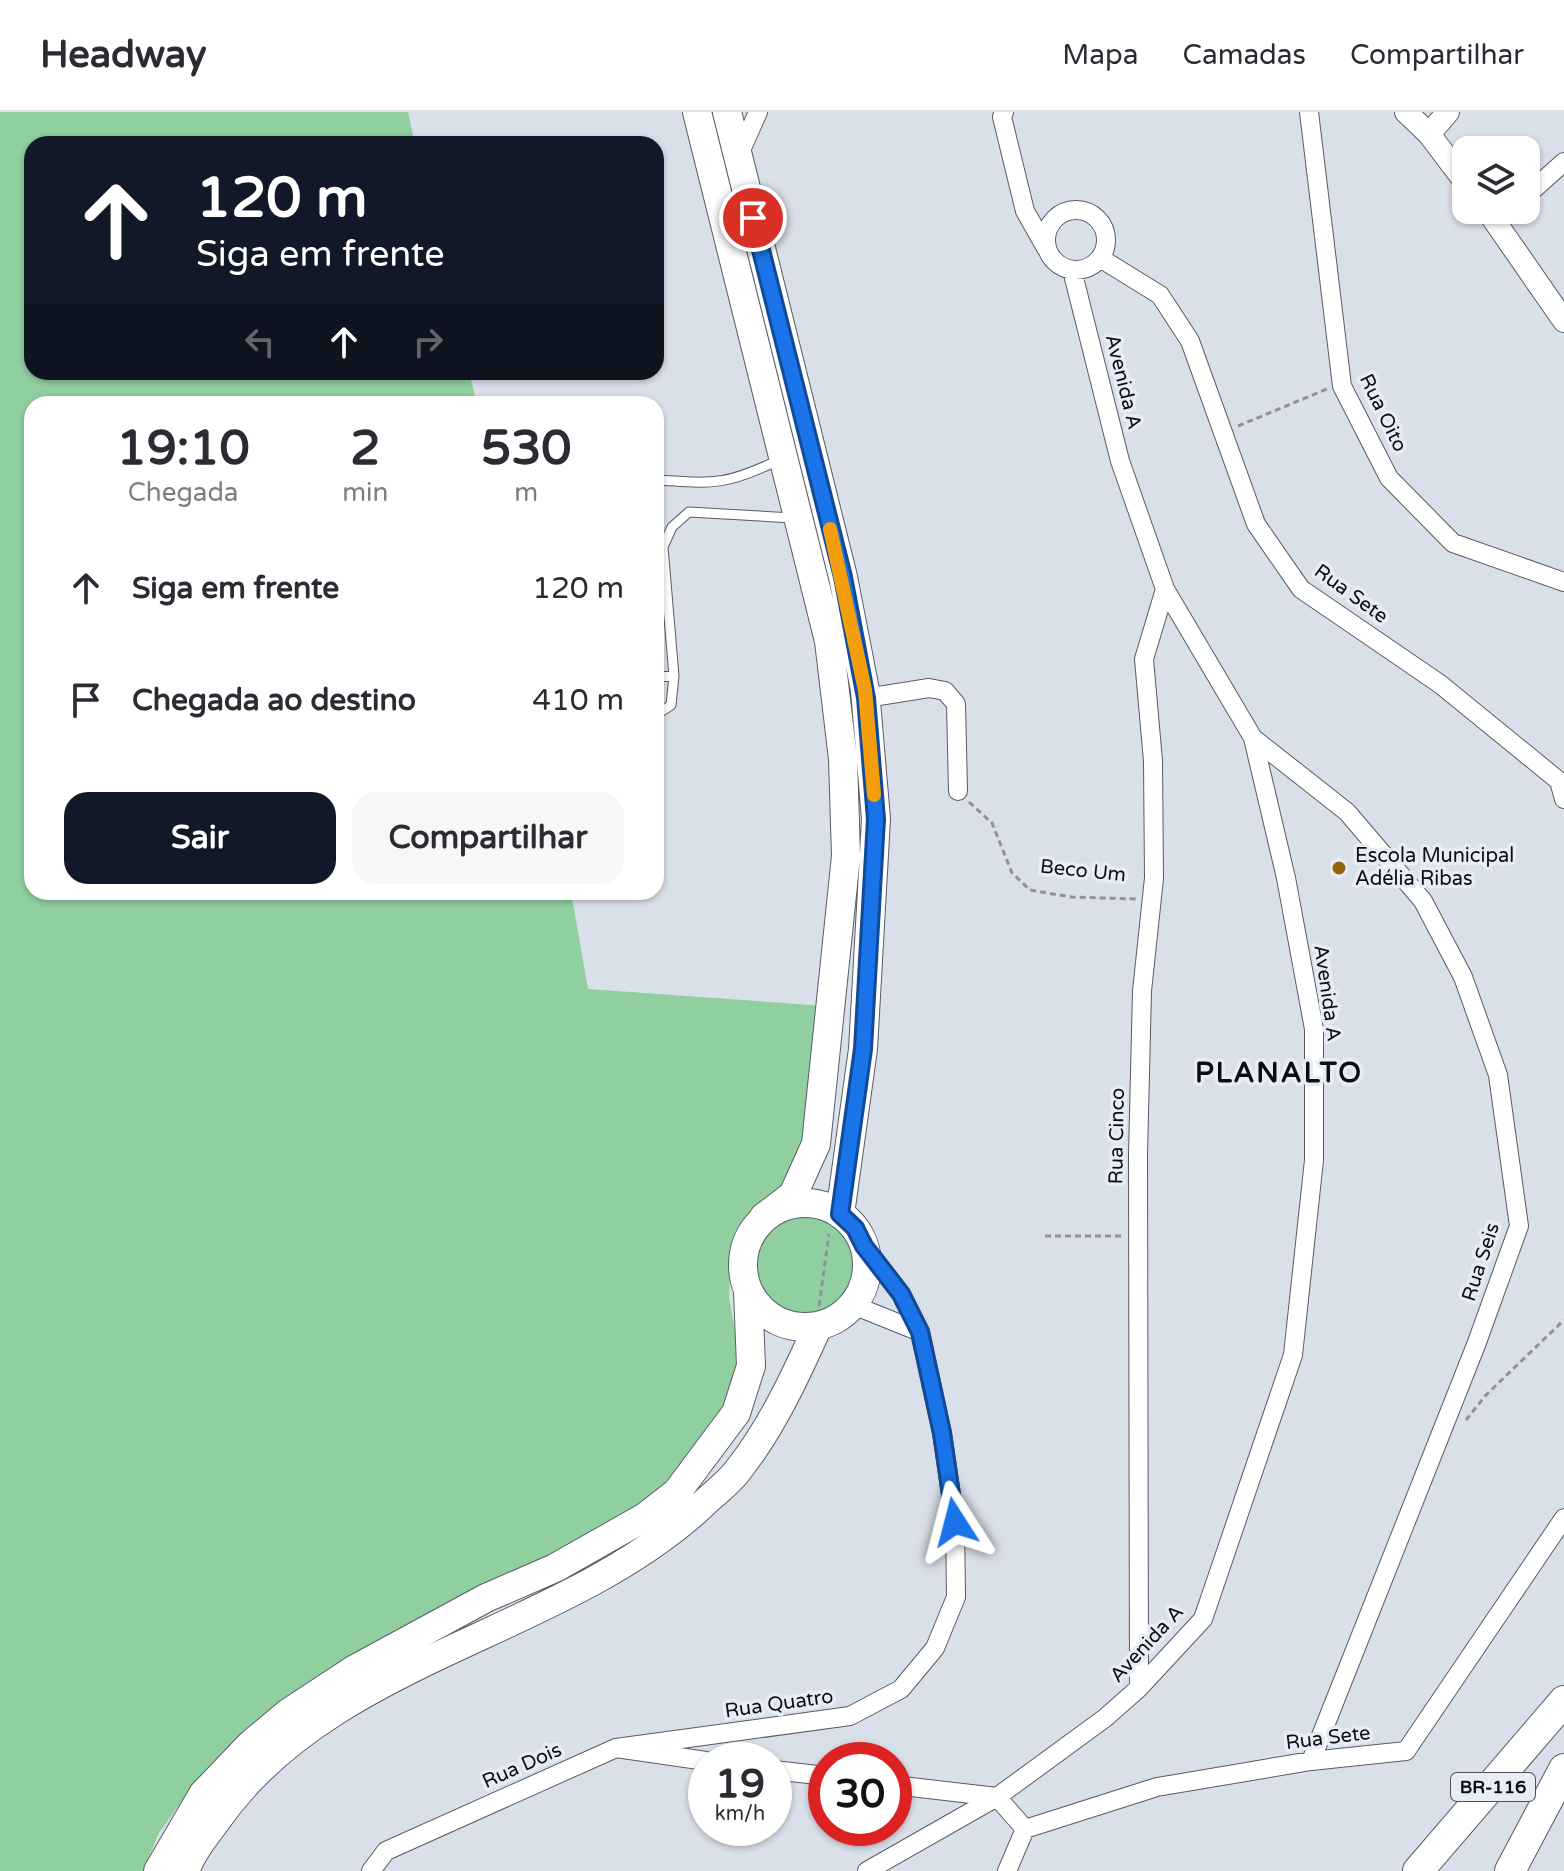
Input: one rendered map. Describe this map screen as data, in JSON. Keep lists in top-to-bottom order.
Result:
{
  "streets": {
    "highway": ["BR-116"],
    "street": [
      "Avenida A",
      "Rua Oito",
      "Rua Sete",
      "Rua Cinco",
      "Rua Seis",
      "Rua Quatro",
      "Rua Dois"
    ],
    "path": ["Beco Um"]
  },
  "crossings": [
    ["Avenida A", "Rua Sete"],
    ["Avenida A", "Rua Cinco"],
    ["Avenida A", "Rua Seis"],
    ["Rua Sete", "Rua Seis"],
    ["Beco Um", "Rua Cinco"],
    ["Rua Quatro", "Rua Dois"]
  ],
  "districts": ["PLANALTO"],
  "places": ["Escola Municipal Adélia Ribas"],
  "page": {
    "header": "Headway",
    "nav": ["Mapa", "Camadas", "Compartilhar"],
    "turn": ["120 m", "Siga em frente"],
    "eta": [
      "19:10",
      "Chegada",
      "2",
      "min",
      "530",
      "m"
    ],
    "list": [
      {
        "name": "Siga em frente",
        "value": "120 m"
      },
      {
        "name": "Chegada ao destino",
        "value": "410 m"
      }
    ],
    "buttons": ["Sair", "Compartilhar"],
    "speed": "19 km/h",
    "limit": "30"
  }
}
